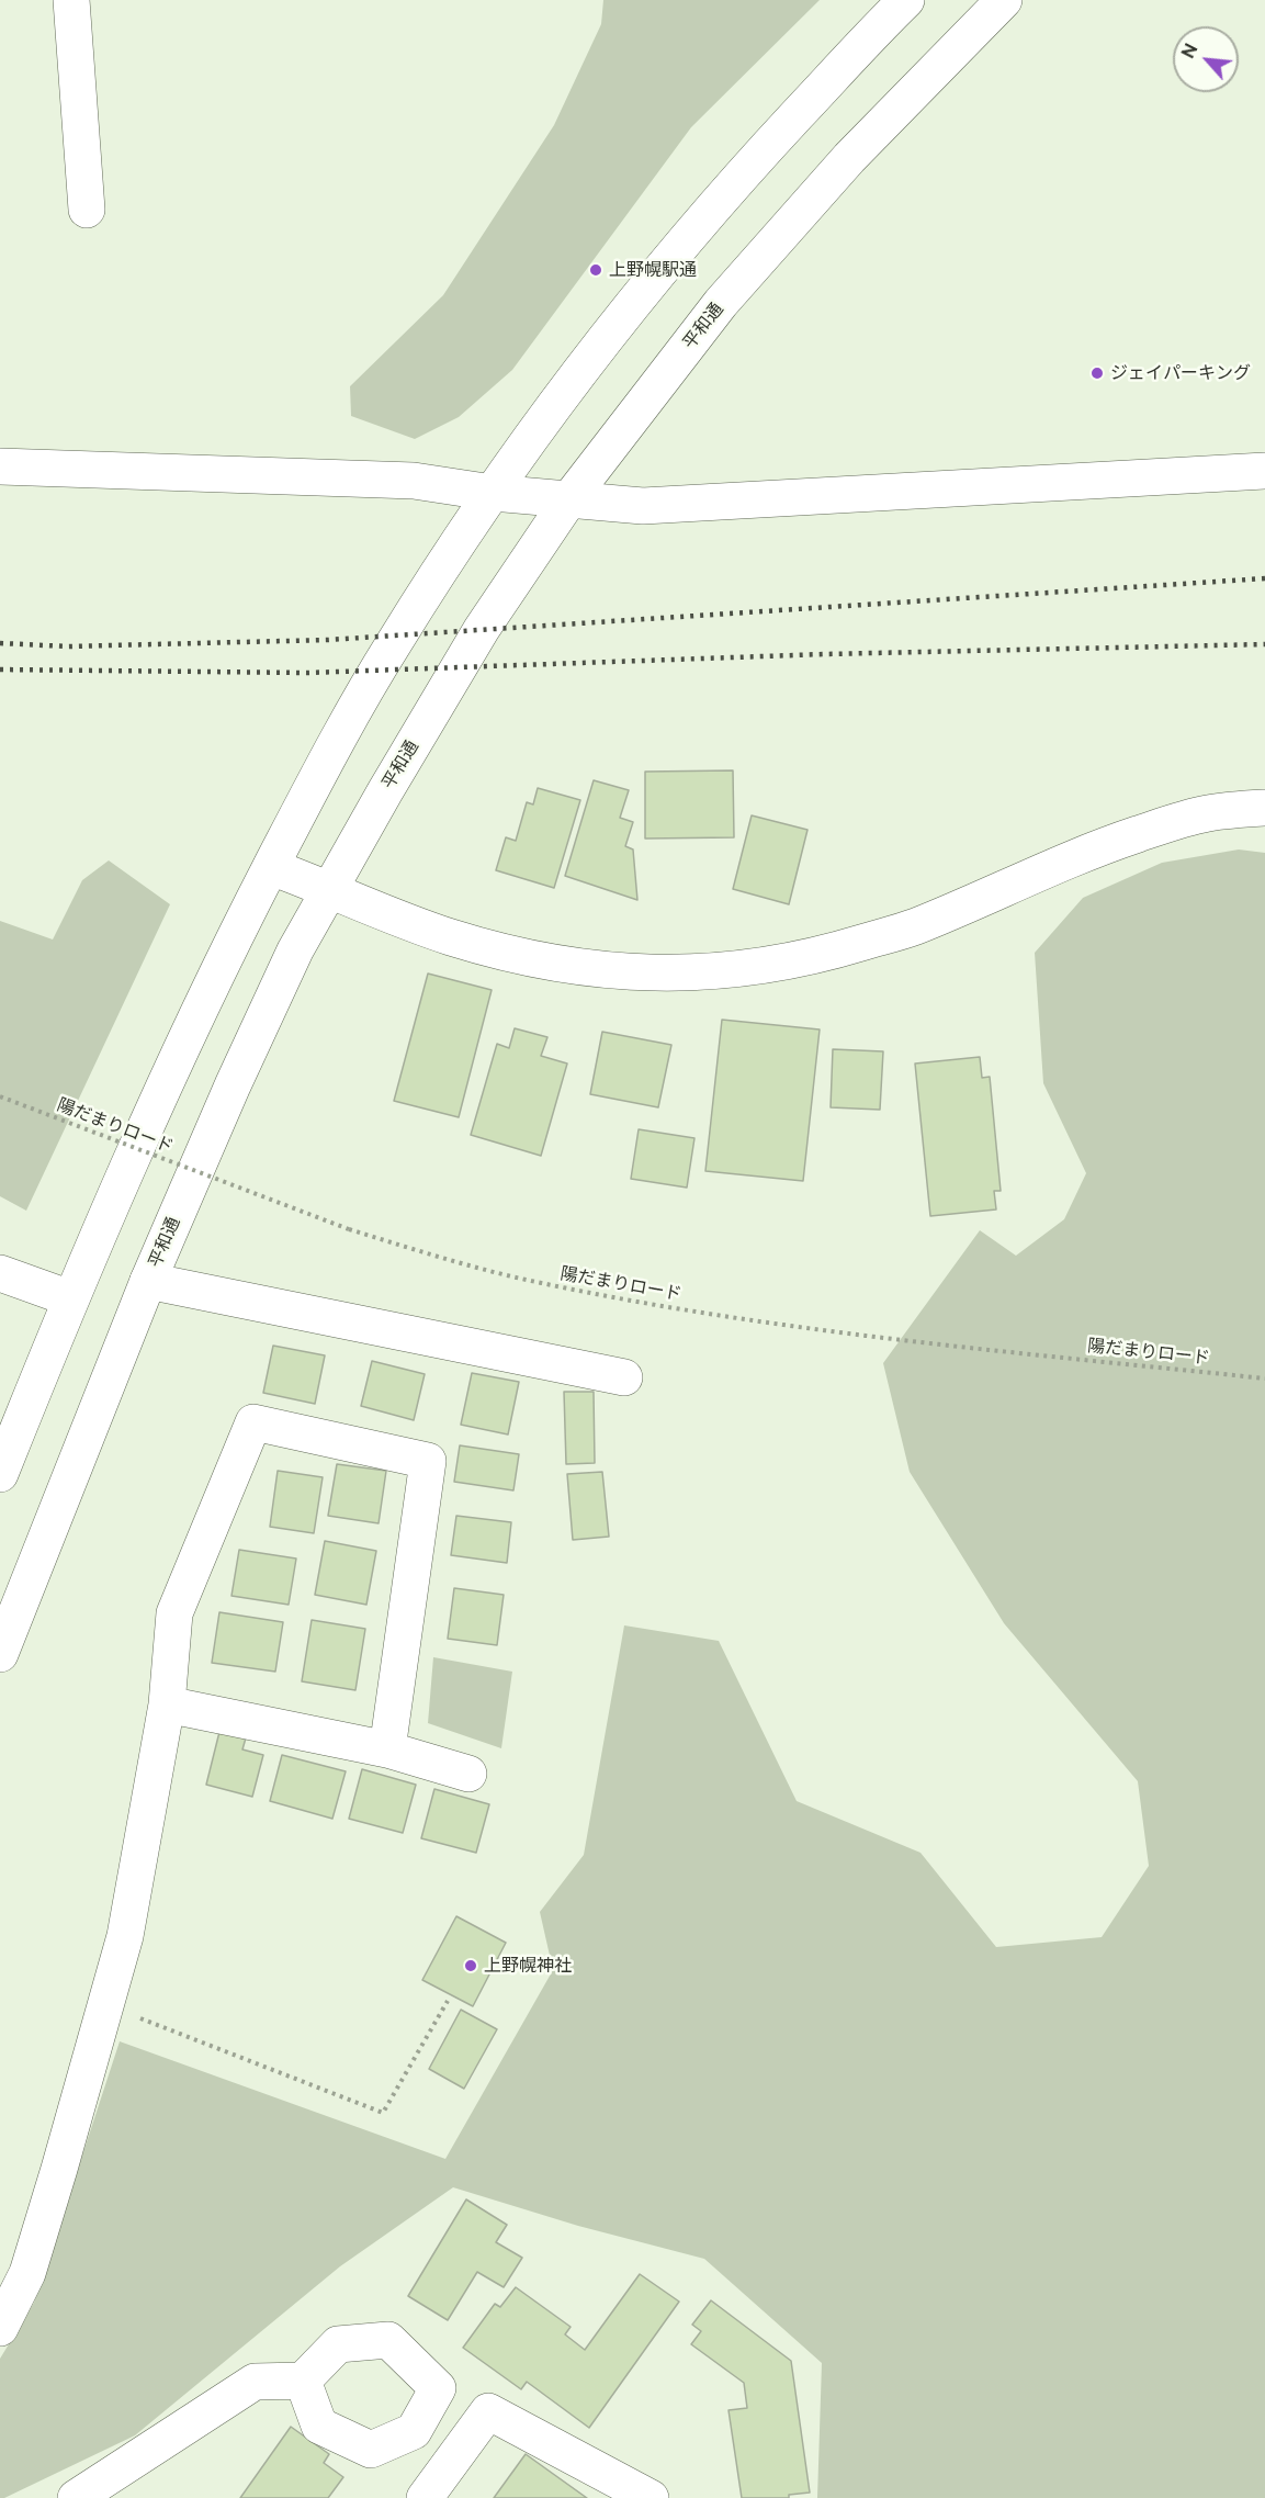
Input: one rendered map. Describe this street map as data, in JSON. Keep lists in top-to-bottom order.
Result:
{
  "streets": {
    "main road": ["平和通"],
    "path": ["陽だまりロード"]
  },
  "places": ["上野幌駅通", "ジェイパーキング", "上野幌神社"],
  "north": "top left"
}
